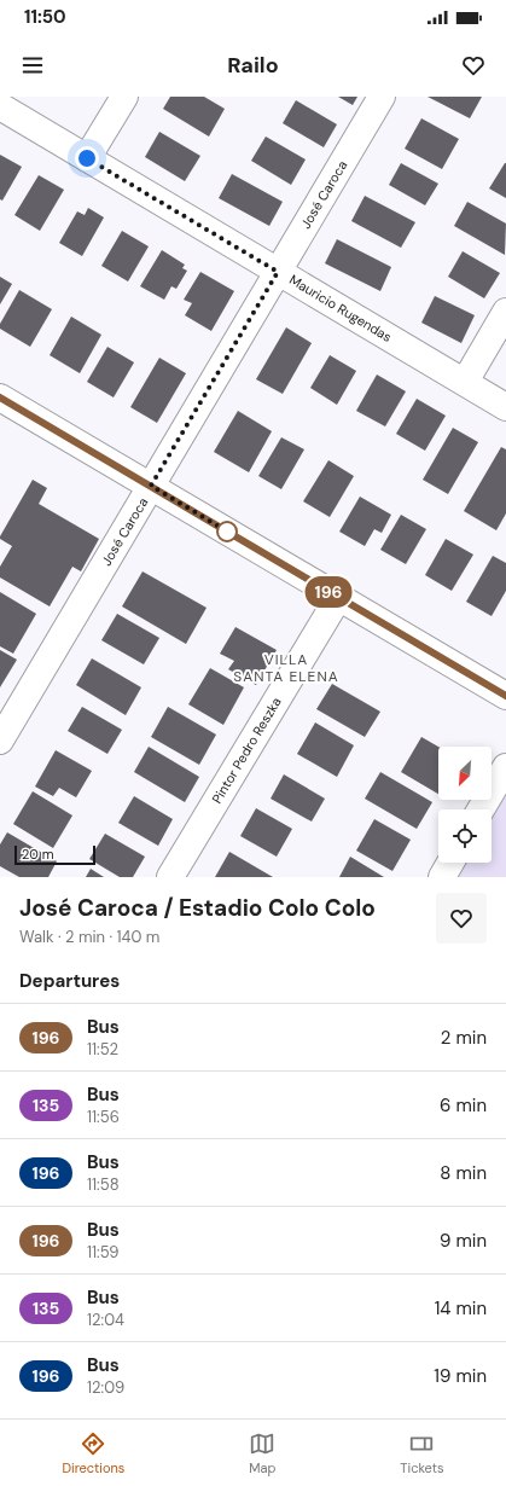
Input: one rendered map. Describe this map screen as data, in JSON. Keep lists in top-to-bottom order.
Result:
{
  "streets": {
    "street": ["José Caroca", "Mauricio Rugendas", "Pintor Pedro Reszka"]
  },
  "crossings": [
    ["José Caroca", "Mauricio Rugendas"]
  ],
  "districts": ["VILLA SANTA ELENA"],
  "lines": ["bus line 196"],
  "scale_bar": "20 m",
  "north": "bottom left",
  "page": {
    "status": "11:50",
    "header": "Railo",
    "on_map": "196",
    "scale": "20 m",
    "heading": [
      ["José Caroca / Estadio Colo Colo", "Walk · 2 min · 140 m"],
      "Departures"
    ],
    "list": [
      {
        "mark": "196",
        "name": "Bus",
        "note": "11:52",
        "value": "2 min"
      },
      {
        "mark": "135",
        "name": "Bus",
        "note": "11:56",
        "value": "6 min"
      },
      {
        "mark": "196",
        "name": "Bus",
        "note": "11:58",
        "value": "8 min"
      },
      {
        "mark": "196",
        "name": "Bus",
        "note": "11:59",
        "value": "9 min"
      },
      {
        "mark": "135",
        "name": "Bus",
        "note": "12:04",
        "value": "14 min"
      },
      {
        "mark": "196",
        "name": "Bus",
        "note": "12:09",
        "value": "19 min"
      }
    ],
    "tabs": ["Directions", "Map", "Tickets"]
  }
}
